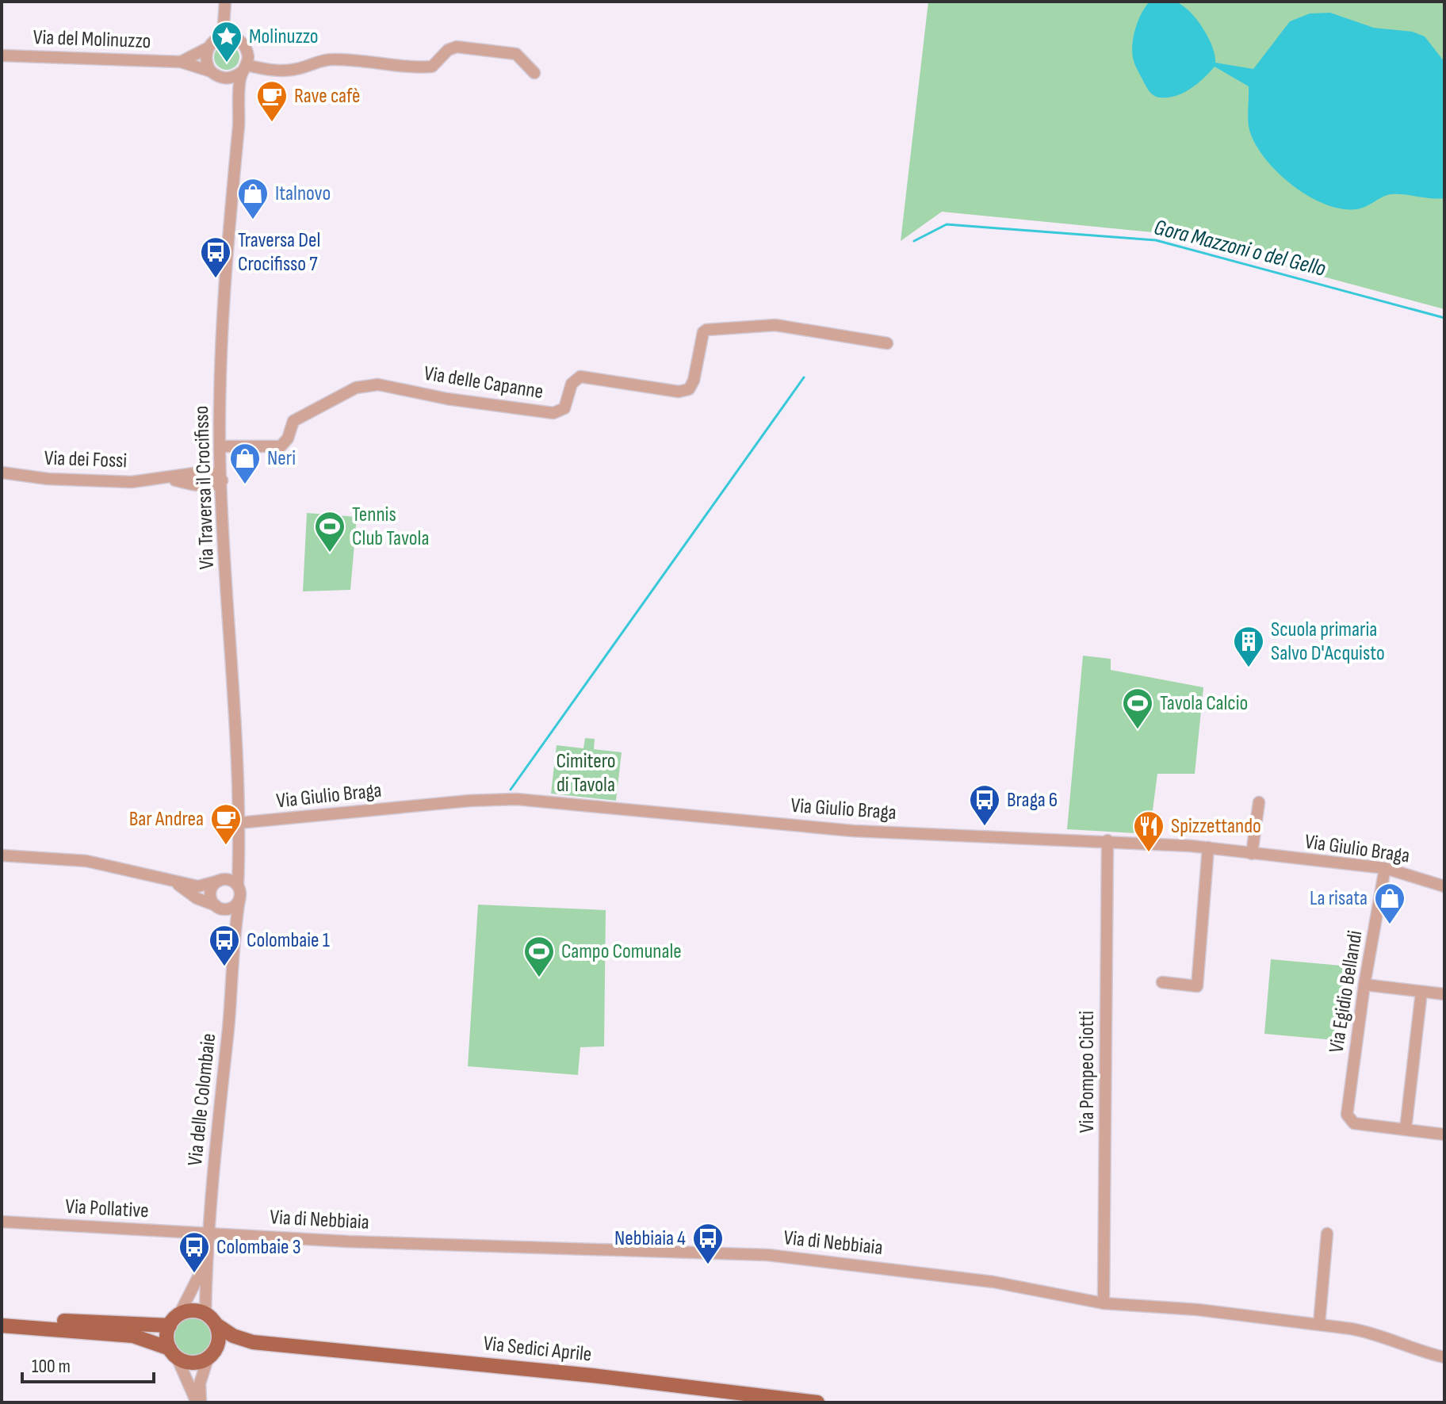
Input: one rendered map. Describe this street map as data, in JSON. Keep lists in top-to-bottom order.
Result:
{
  "streets": {
    "main road": ["Via Sedici Aprile"],
    "street": [
      "Via del Molinuzzo",
      "Via delle Capanne",
      "Via dei Fossi",
      "Via Traversa il Crocifisso",
      "Via Giulio Braga",
      "Via Egidio Bellandi",
      "Via Pompeo Ciotti",
      "Via delle Colombaie",
      "Via Pollative",
      "Via di Nebbiaia"
    ]
  },
  "crossings": [
    ["Via del Molinuzzo", "Via Traversa il Crocifisso"],
    ["Via delle Capanne", "Via Traversa il Crocifisso"],
    ["Via dei Fossi", "Via Traversa il Crocifisso"],
    ["Via Traversa il Crocifisso", "Via Giulio Braga"],
    ["Via Traversa il Crocifisso", "Via delle Colombaie"],
    ["Via Giulio Braga", "Via Egidio Bellandi"],
    ["Via Giulio Braga", "Via Pompeo Ciotti"],
    ["Via Pompeo Ciotti", "Via di Nebbiaia"],
    ["Via delle Colombaie", "Via Pollative"],
    ["Via delle Colombaie", "Via di Nebbiaia"],
    ["Via Pollative", "Via di Nebbiaia"]
  ],
  "water": ["Gora Mazzoni o del Gello"],
  "parks": ["Cimitero di Tavola"],
  "places": {
    "place": ["Molinuzzo"],
    "cafe": ["Rave cafè", "Bar Andrea"],
    "shop": ["Italnovo", "Neri", "La risata"],
    "bus stop": [
      "Traversa Del Crocifisso 7",
      "Braga 6",
      "Colombaie 1",
      "Nebbiaia 4",
      "Colombaie 3"
    ],
    "sports": ["Tennis Club Tavola", "Tavola Calcio", "Campo Comunale"],
    "building": ["Scuola primaria Salvo D'Acquisto"],
    "restaurant": ["Spizzettando"]
  },
  "scale_bar": "100 m"
}
